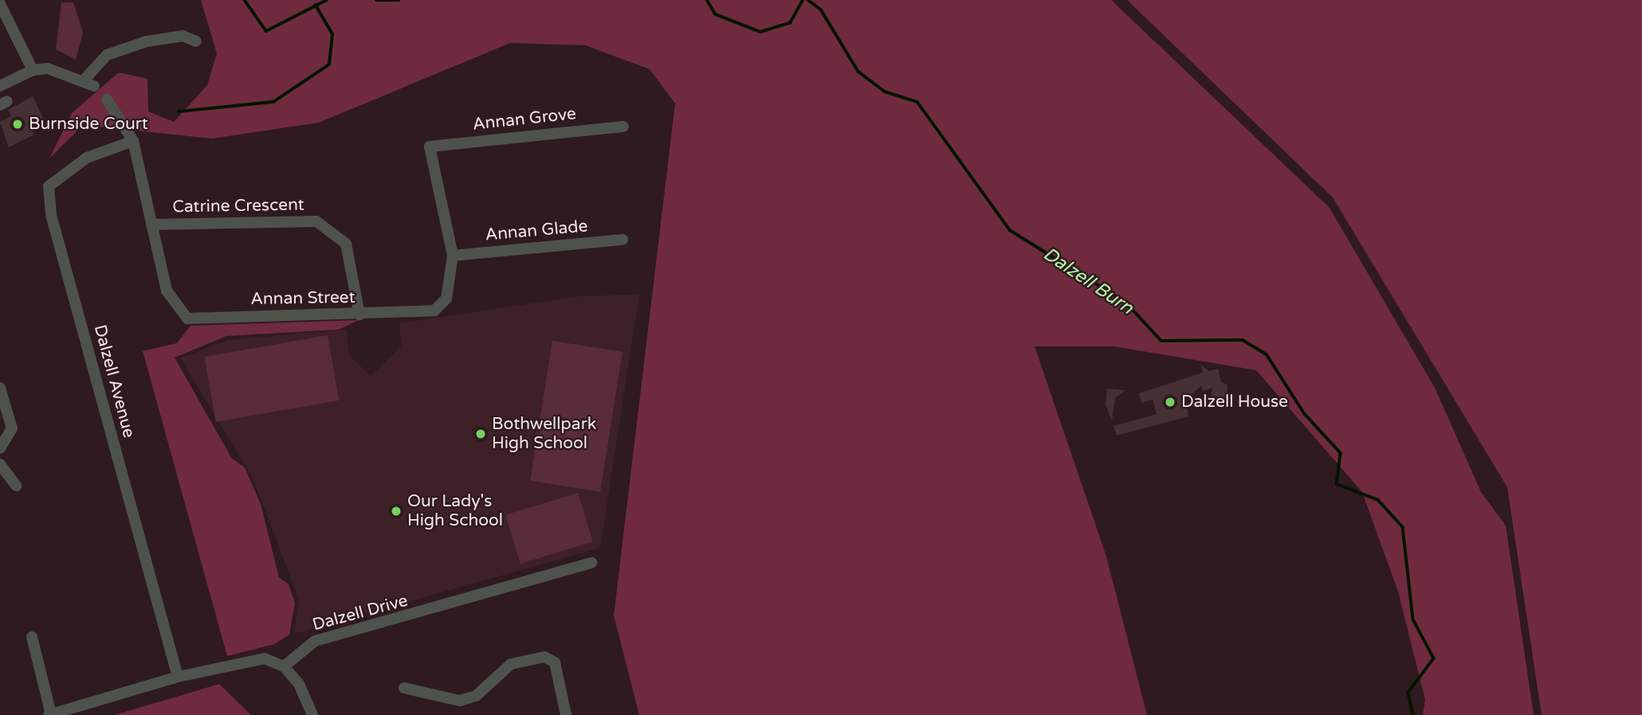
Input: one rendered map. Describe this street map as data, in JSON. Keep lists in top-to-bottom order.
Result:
{
  "streets": {
    "street": [
      "Annan Grove",
      "Catrine Crescent",
      "Annan Glade",
      "Annan Street",
      "Dalzell Avenue",
      "Dalzell Drive"
    ]
  },
  "crossings": [
    ["Annan Grove", "Annan Street"],
    ["Catrine Crescent", "Annan Street"],
    ["Annan Glade", "Annan Street"],
    ["Annan Street", "Dalzell Avenue"]
  ],
  "water": ["Dalzell Burn"],
  "places": [
    "Burnside Court",
    "Dalzell House",
    "Bothwellpark High School",
    "Our Lady's High School"
  ]
}
